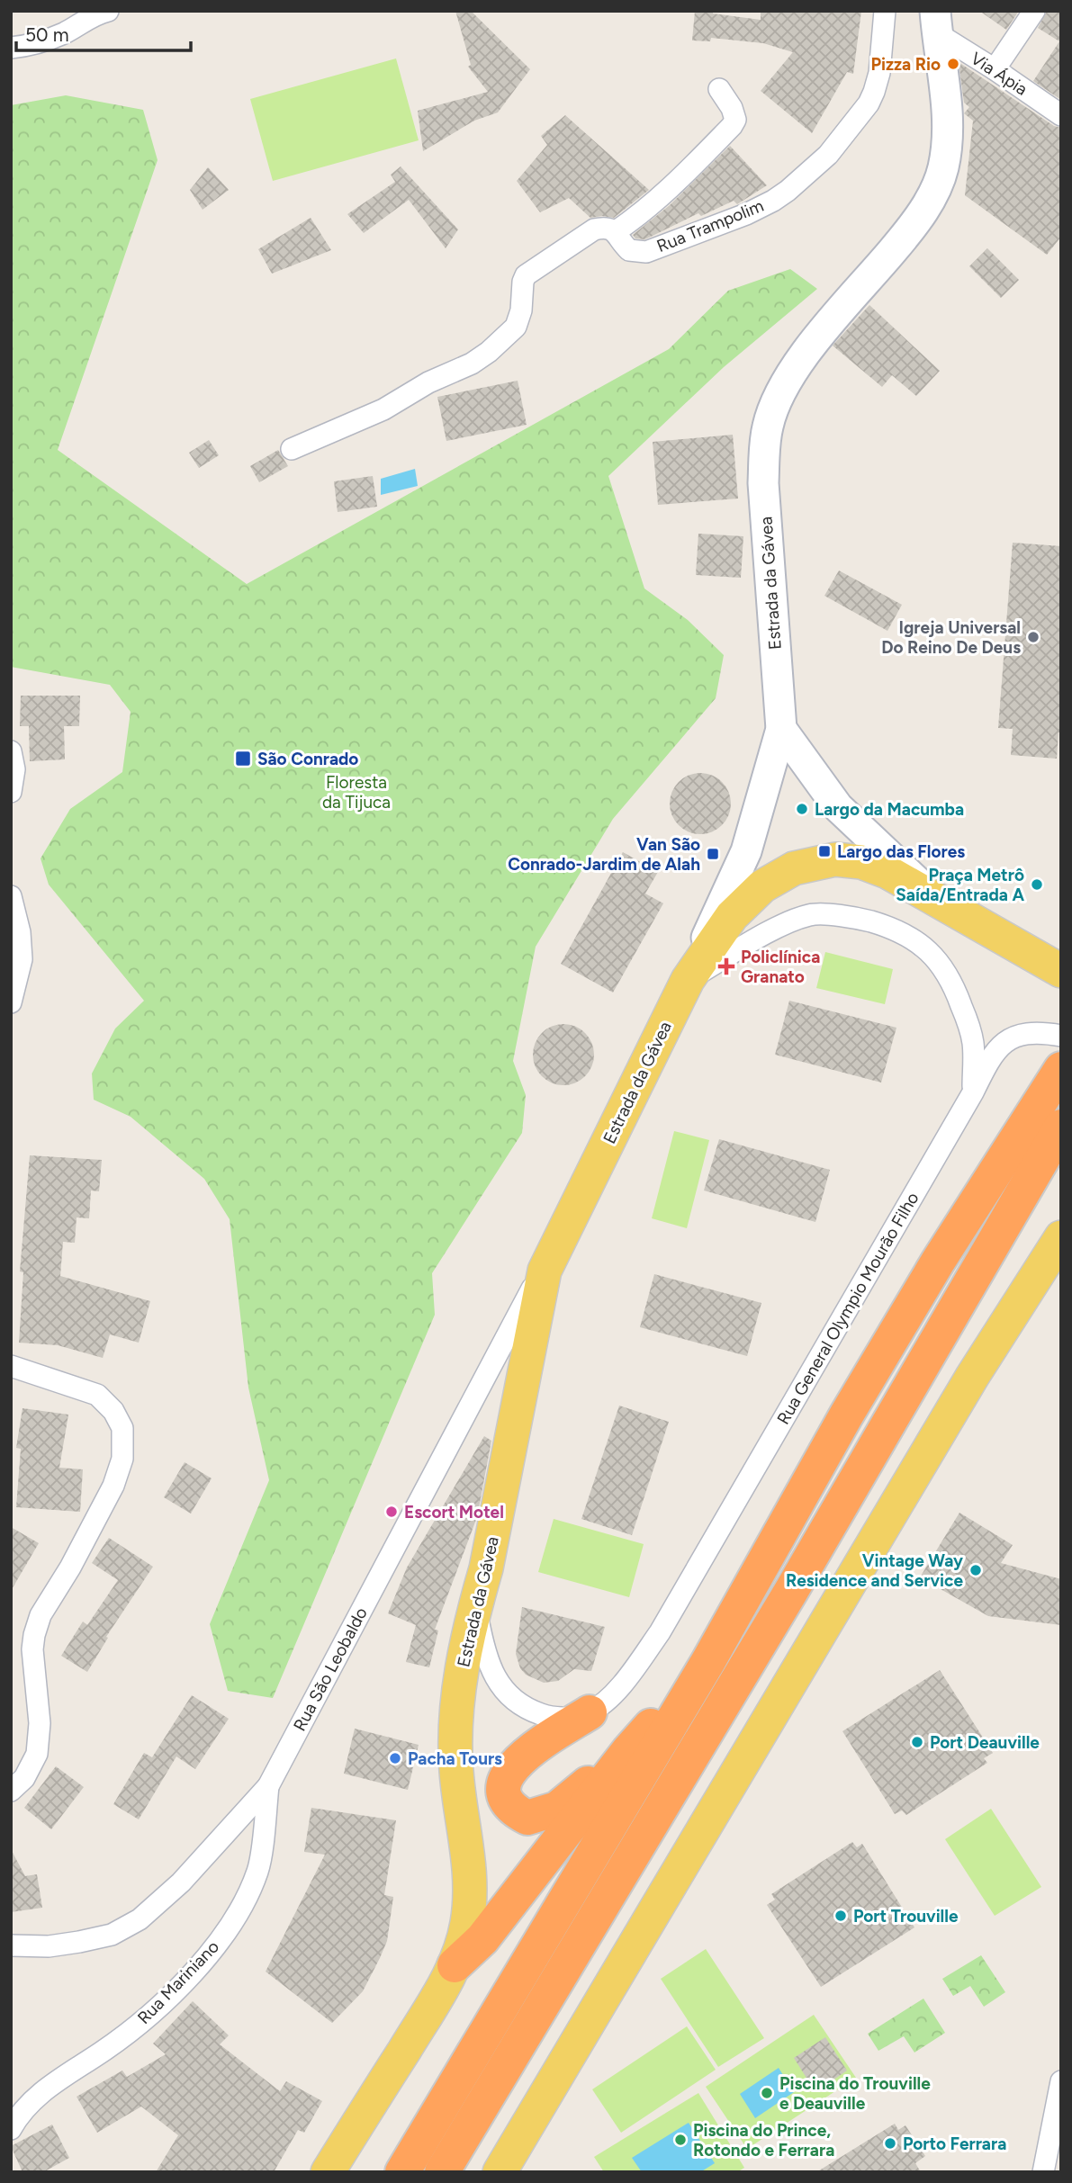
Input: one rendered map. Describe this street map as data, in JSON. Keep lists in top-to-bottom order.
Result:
{
  "streets": {
    "main road": ["Estrada da Gávea"],
    "street": [
      "Via Ápia",
      "Rua Trampolim",
      "Rua General Olympio Mourão Filho",
      "Rua São Leobaldo",
      "Rua Mariniano"
    ]
  },
  "crossings": [
    ["Via Ápia", "Estrada da Gávea"],
    ["Estrada da Gávea", "Rua General Olympio Mourão Filho"],
    ["Estrada da Gávea", "Rua São Leobaldo"],
    ["Rua São Leobaldo", "Rua Mariniano"]
  ],
  "parks": ["Floresta da Tijuca"],
  "places": {
    "other": [
      "Pizza Rio",
      "Igreja Universal Do Reino De Deus",
      "Largo da Macumba",
      "Praça Metrô Saída/Entrada A",
      "Escort Motel",
      "Vintage Way Residence and Service",
      "Port Deauville",
      "Pacha Tours",
      "Port Trouville",
      "Piscina do Trouville e Deauville",
      "Piscina do Prince, Rotondo e Ferrara",
      "Porto Ferrara"
    ],
    "transit": ["São Conrado", "Largo das Flores", "Van São Conrado-Jardim de Alah"],
    "health": ["Policlínica Granato"]
  },
  "scale_bar": "50 m"
}
